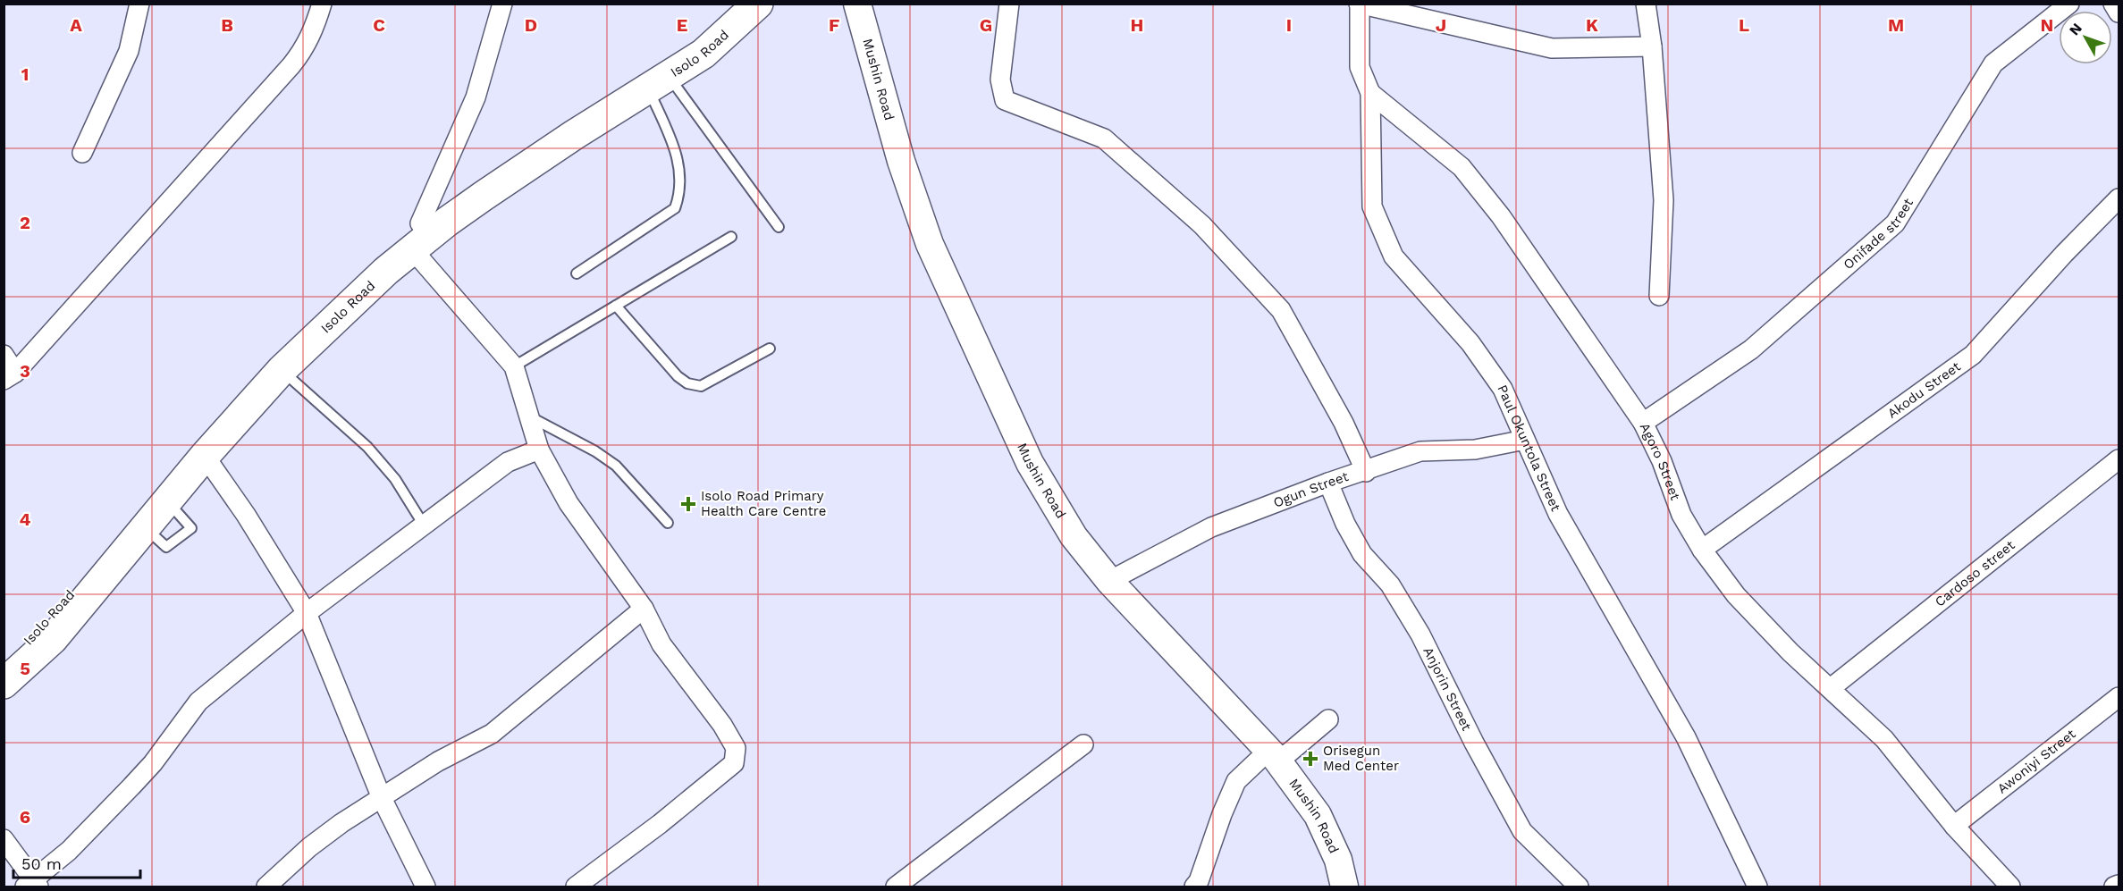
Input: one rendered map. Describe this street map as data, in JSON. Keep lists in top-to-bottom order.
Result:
{
  "streets": {
    "main road": ["Isolo Road", "Mushin Road"],
    "street": [
      "Onifade street",
      "Akodu Street",
      "Paul Okuntola Street",
      "Agoro Street",
      "Ogun Street",
      "Cardoso street",
      "Anjorin Street",
      "Awoniyi Street"
    ]
  },
  "crossings": [
    ["Mushin Road", "Ogun Street"],
    ["Onifade street", "Agoro Street"],
    ["Akodu Street", "Agoro Street"],
    ["Paul Okuntola Street", "Agoro Street"],
    ["Paul Okuntola Street", "Ogun Street"],
    ["Agoro Street", "Cardoso street"],
    ["Agoro Street", "Awoniyi Street"],
    ["Ogun Street", "Anjorin Street"]
  ],
  "places": {
    "health": ["Isolo Road Primary Health Care Centre", "Orisegun Med Center"]
  },
  "scale_bar": "50 m",
  "north": "top left",
  "grid": {
    "columns": [
      "A",
      "B",
      "C",
      "D",
      "E",
      "F",
      "G",
      "H",
      "I",
      "J",
      "K",
      "L",
      "M",
      "N"
    ],
    "rows": [
      "1",
      "2",
      "3",
      "4",
      "5",
      "6"
    ]
  }
}
